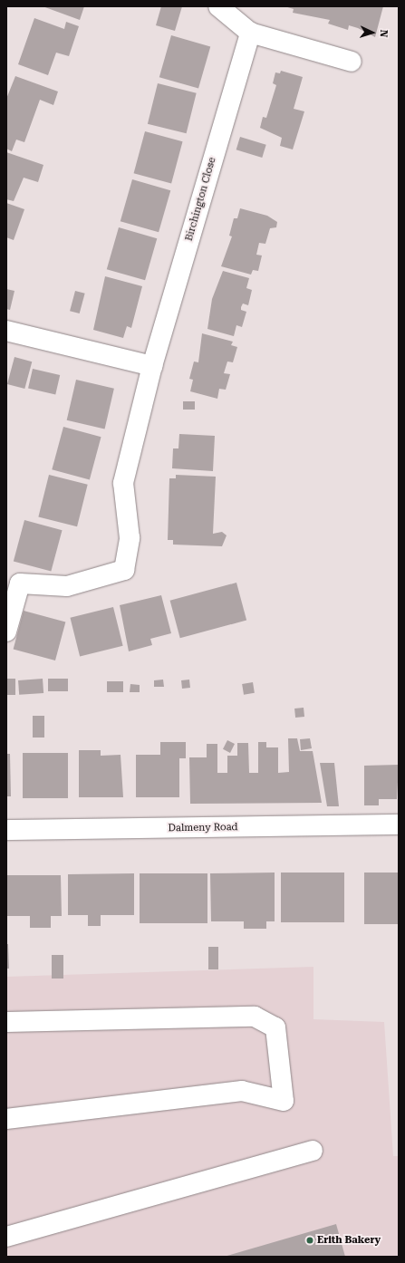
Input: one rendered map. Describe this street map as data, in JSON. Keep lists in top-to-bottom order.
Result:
{
  "streets": {
    "street": ["Birchington Close", "Dalmeny Road"]
  },
  "places": ["Erith Bakery"],
  "north": "right"
}
